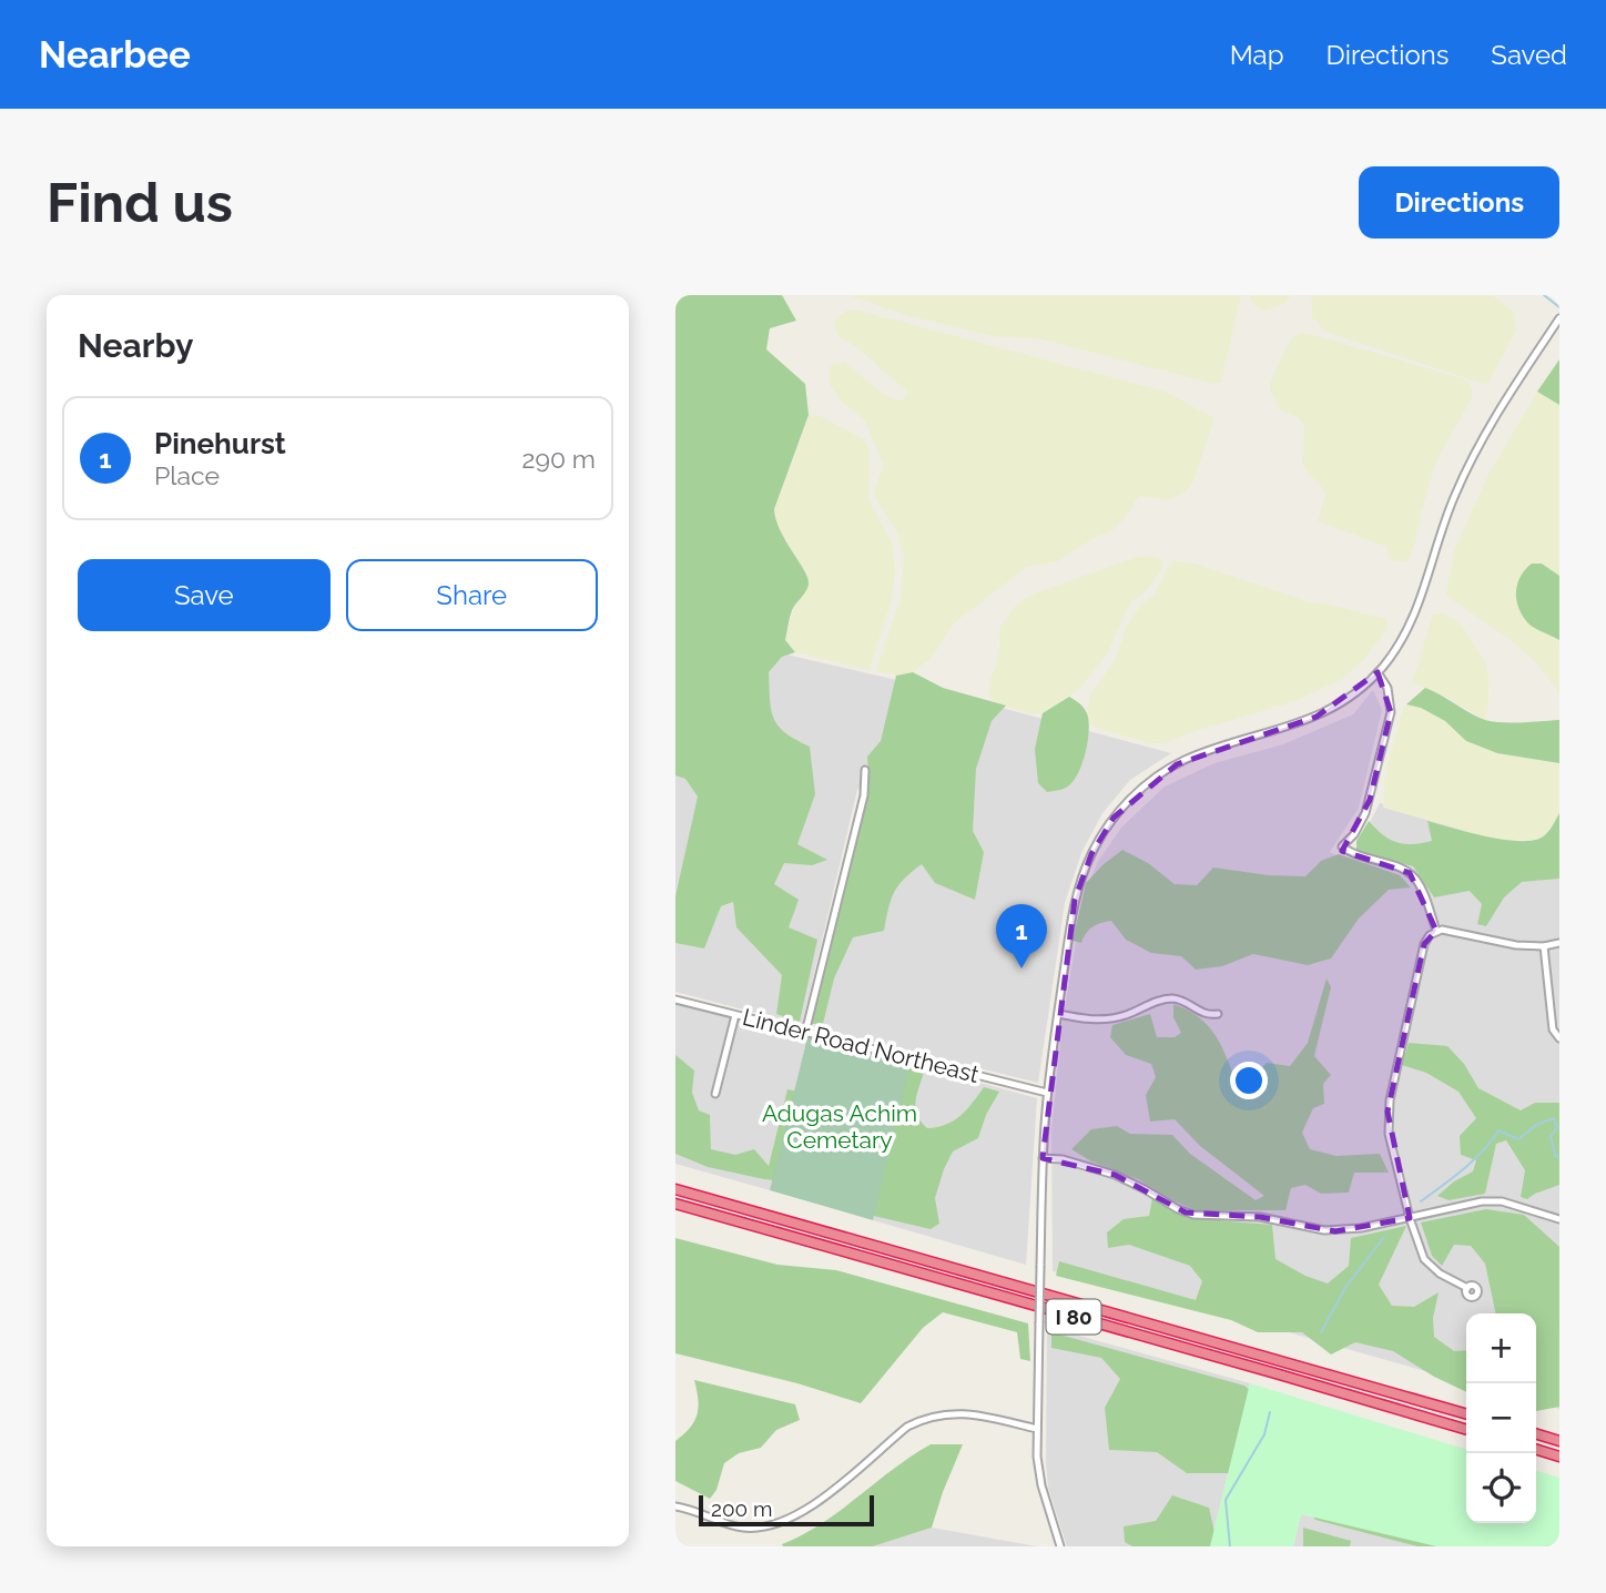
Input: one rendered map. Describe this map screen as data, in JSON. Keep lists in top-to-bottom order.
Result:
{
  "streets": {
    "highway": ["I 80"],
    "street": ["Linder Road Northeast"]
  },
  "parks": ["Adugas Achim Cemetary"],
  "scale_bar": "200 m",
  "page": {
    "header": "Nearbee",
    "nav": ["Map", "Directions", "Saved"],
    "buttons": [
      "Directions",
      ["Save", "Share"]
    ],
    "title": "Find us",
    "heading": "Nearby",
    "list": [
      {
        "mark": "1",
        "name": "Pinehurst",
        "note": "Place",
        "value": "290 m"
      }
    ],
    "pins": "1",
    "map_buttons": ["+", "−"],
    "scale": "200 m"
  }
}
